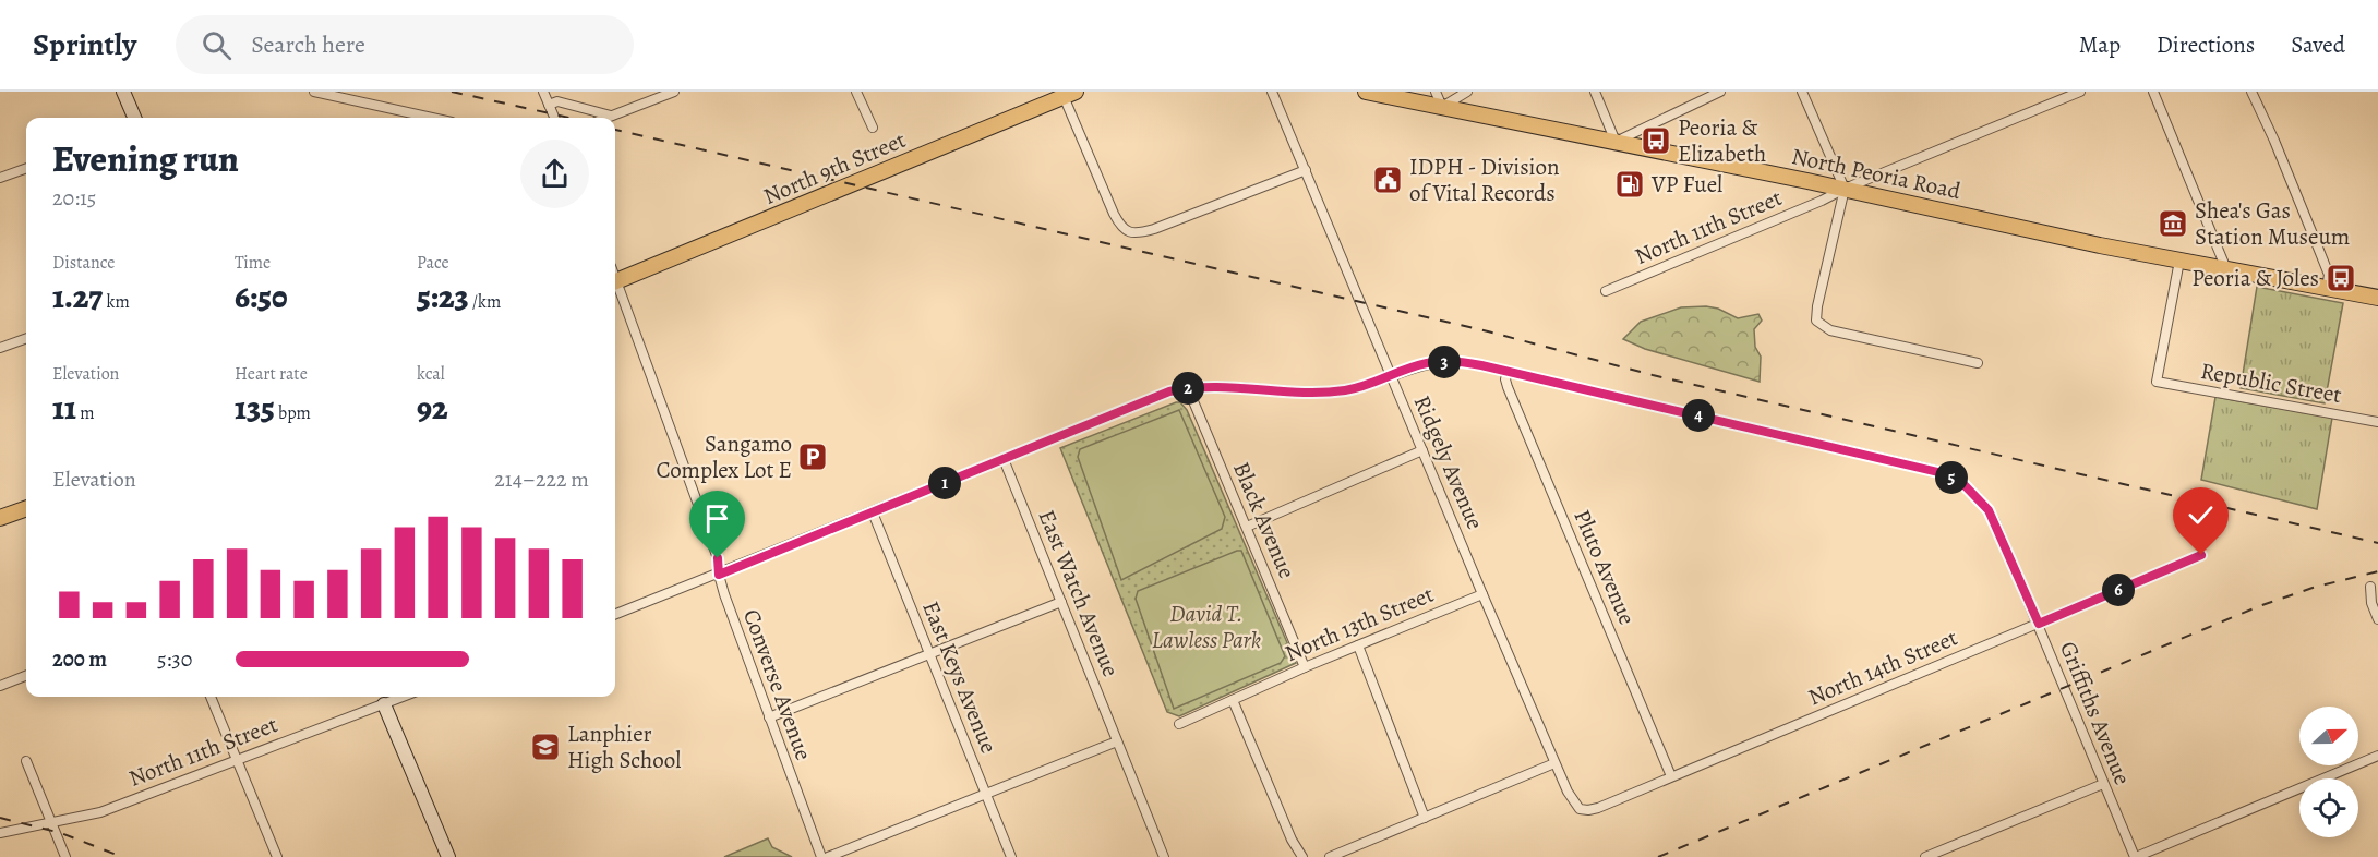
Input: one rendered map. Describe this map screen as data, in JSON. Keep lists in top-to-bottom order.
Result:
{
  "streets": {
    "main road": ["North 9th Street", "North Peoria Road"],
    "street": [
      "North 11th Street",
      "Republic Street",
      "Ridgely Avenue",
      "Black Avenue",
      "Pluto Avenue",
      "East Watch Avenue",
      "North 13th Street",
      "North 14th Street",
      "East Keys Avenue",
      "Converse Avenue",
      "Griffiths Avenue"
    ]
  },
  "crossings": [
    ["North Peoria Road", "North 11th Street"],
    ["North Peoria Road", "Republic Street"],
    ["Ridgely Avenue", "North 13th Street"],
    ["Ridgely Avenue", "North 14th Street"],
    ["Black Avenue", "North 13th Street"],
    ["Pluto Avenue", "North 14th Street"],
    ["Pluto Avenue", "Griffiths Avenue"],
    ["North 14th Street", "Griffiths Avenue"]
  ],
  "parks": ["David T. Lawless Park"],
  "places": {
    "bus stop": ["Peoria & Elizabeth", "Peoria & Joles"],
    "public building": ["IDPH - Division of Vital Records"],
    "fuel station": ["VP Fuel"],
    "museum": ["Shea's Gas Station Museum"],
    "parking": ["Sangamo Complex Lot E"],
    "school or university": ["Lanphier High School"]
  },
  "north": "right",
  "page": {
    "header": "Sprintly",
    "search": "Search here",
    "nav": ["Map", "Directions", "Saved"],
    "heading": ["Evening run", "20:15"],
    "stats": [
      ["Distance", "1.27 km"],
      ["Time", "6:50"],
      ["Pace", "5:23 /km"],
      ["Elevation", "11 m"],
      ["Heart rate", "135 bpm"],
      ["kcal", "92"]
    ],
    "pins": [
      "3",
      "2",
      "4",
      "5",
      "1",
      "6"
    ],
    "chart": ["Elevation", "214–222 m"],
    "list": [
      {
        "name": "200 m",
        "note": "5:30"
      }
    ]
  }
}
